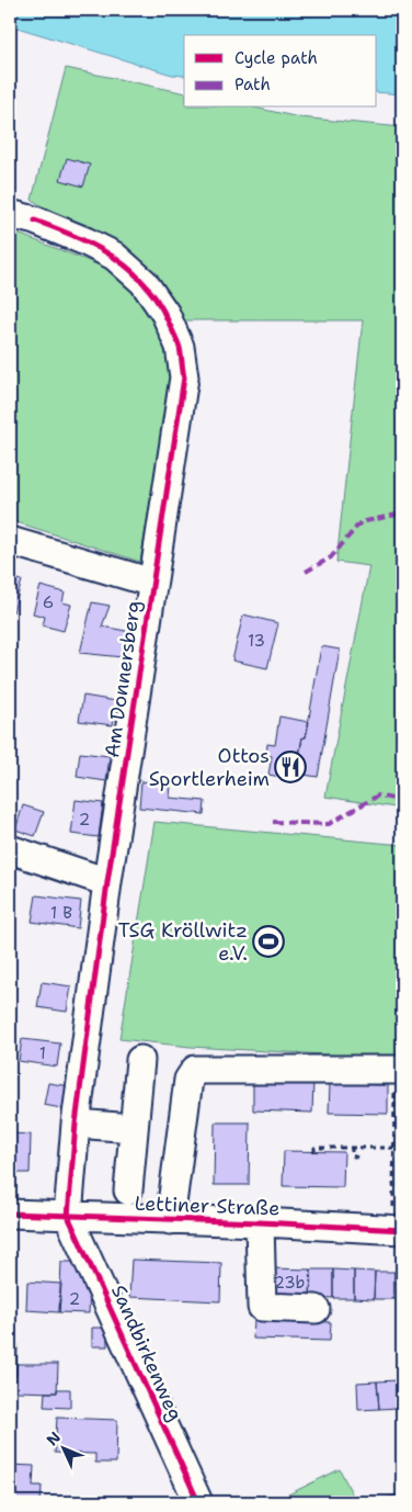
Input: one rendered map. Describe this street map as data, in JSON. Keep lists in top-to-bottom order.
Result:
{
  "streets": {
    "street": ["Am Donnersberg", "Lettiner Straße", "Sandbirkenweg"]
  },
  "crossings": [
    ["Am Donnersberg", "Lettiner Straße"],
    ["Am Donnersberg", "Sandbirkenweg"],
    ["Lettiner Straße", "Sandbirkenweg"]
  ],
  "places": {
    "restaurant": ["Ottos Sportlerheim"],
    "sports": ["TSG Kröllwitz e.V."]
  },
  "house_numbers": [
    "6",
    "13",
    "2",
    "1 B",
    "1",
    "23b",
    "2"
  ],
  "legend": ["Cycle path", "Path"],
  "north": "top left"
}
